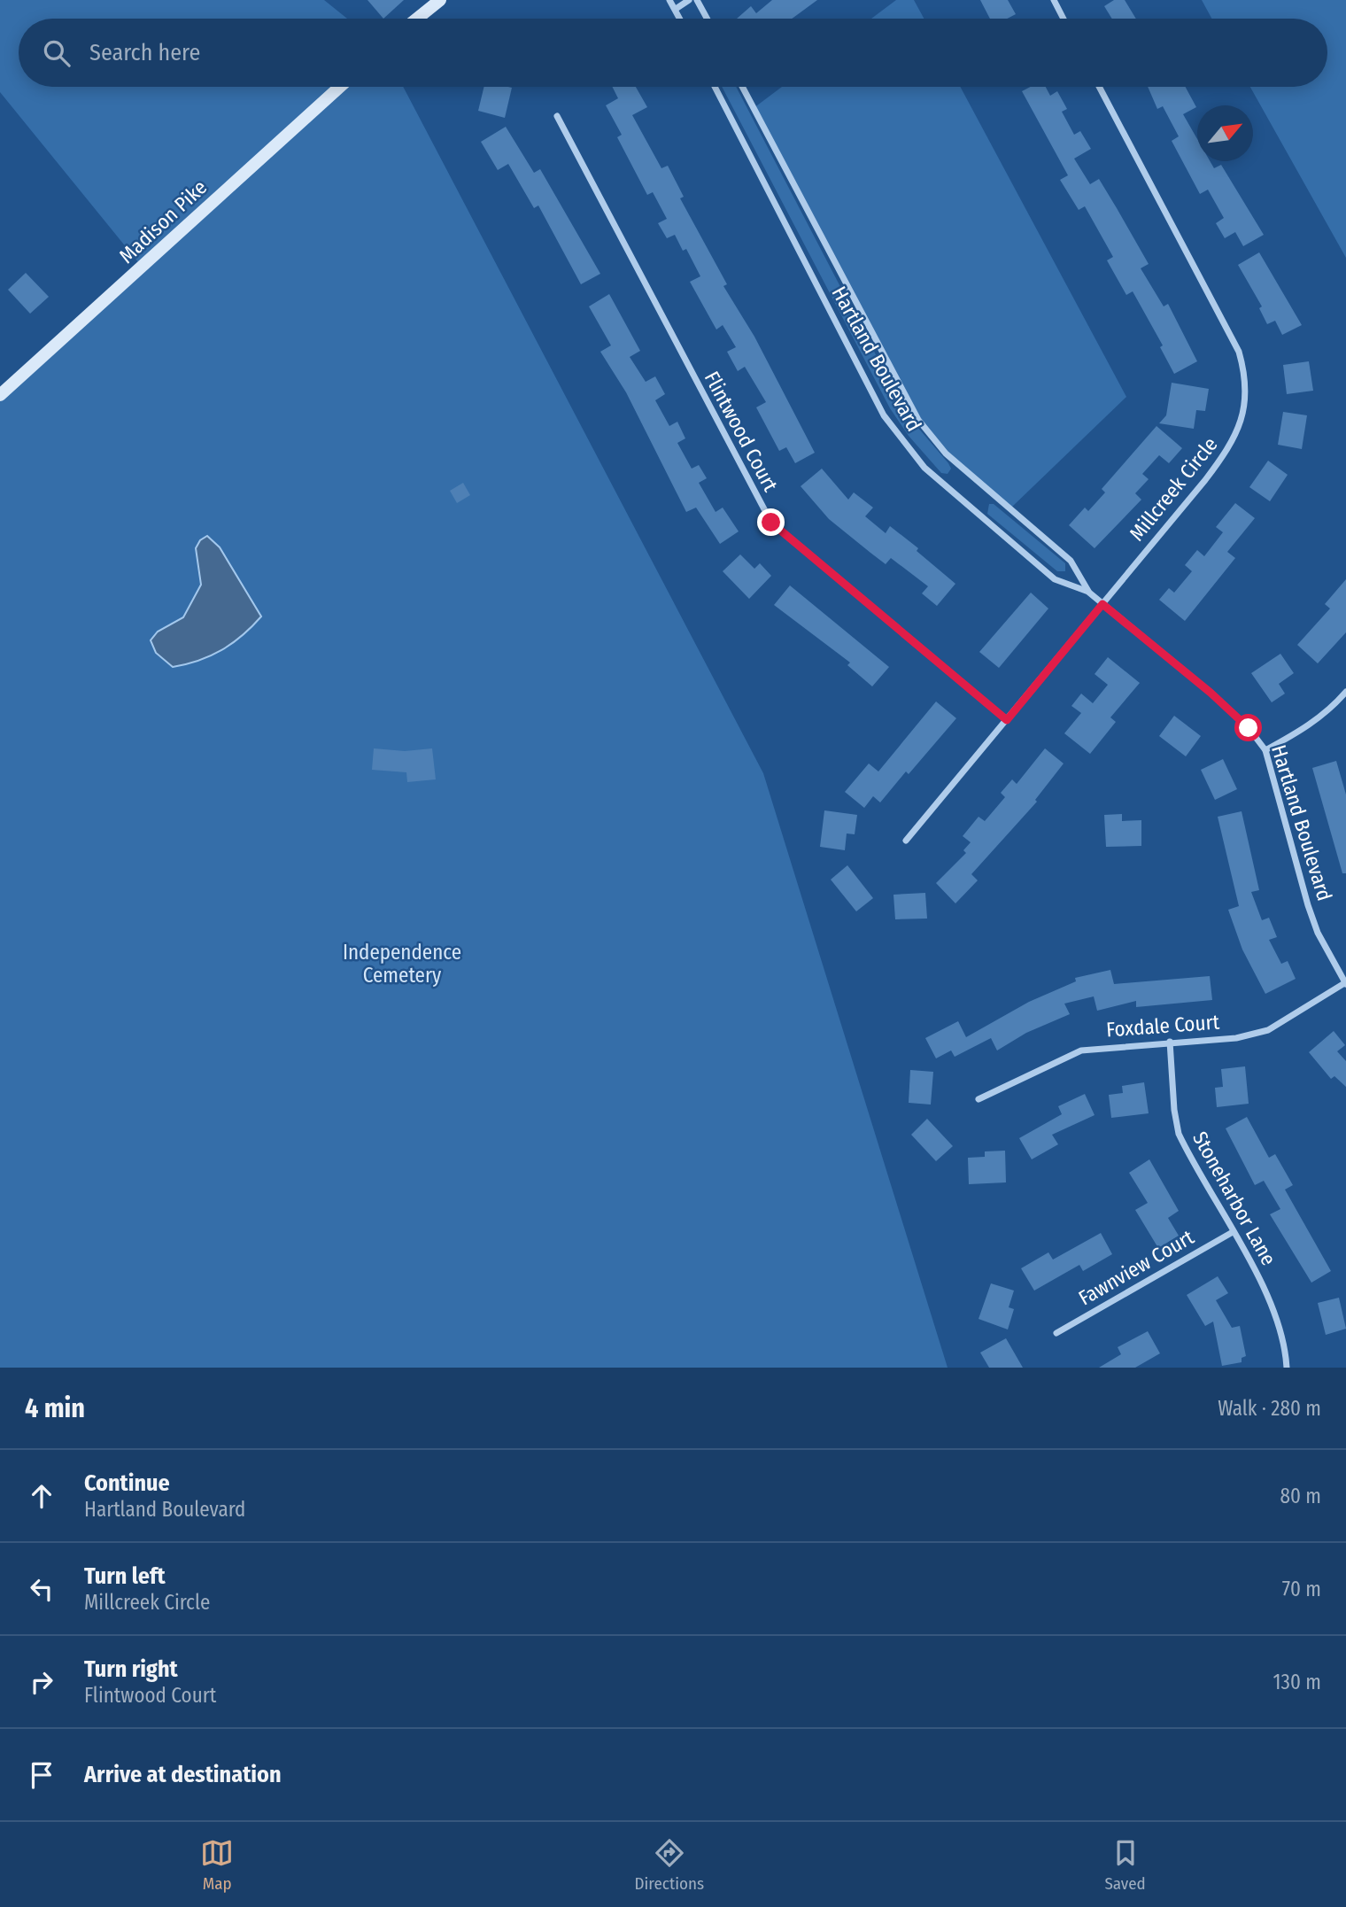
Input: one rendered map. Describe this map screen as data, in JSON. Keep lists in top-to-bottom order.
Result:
{
  "streets": {
    "main road": ["Madison Pike"],
    "street": [
      "Hartland Boulevard",
      "Flintwood Court",
      "Millcreek Circle",
      "Foxdale Court",
      "Stoneharbor Lane",
      "Fawnview Court"
    ]
  },
  "crossings": [
    ["Hartland Boulevard", "Millcreek Circle"],
    ["Hartland Boulevard", "Foxdale Court"],
    ["Flintwood Court", "Millcreek Circle"],
    ["Foxdale Court", "Stoneharbor Lane"],
    ["Stoneharbor Lane", "Fawnview Court"]
  ],
  "parks": ["Independence Cemetery"],
  "north": "top right",
  "page": {
    "search": "Search here",
    "heading": ["4 min", "Walk · 280 m"],
    "list": [
      ["Continue", "Hartland Boulevard", "80 m"],
      ["Turn left", "Millcreek Circle", "70 m"],
      ["Turn right", "Flintwood Court", "130 m"],
      "Arrive at destination"
    ],
    "nav": ["Map", "Directions", "Saved"]
  }
}
